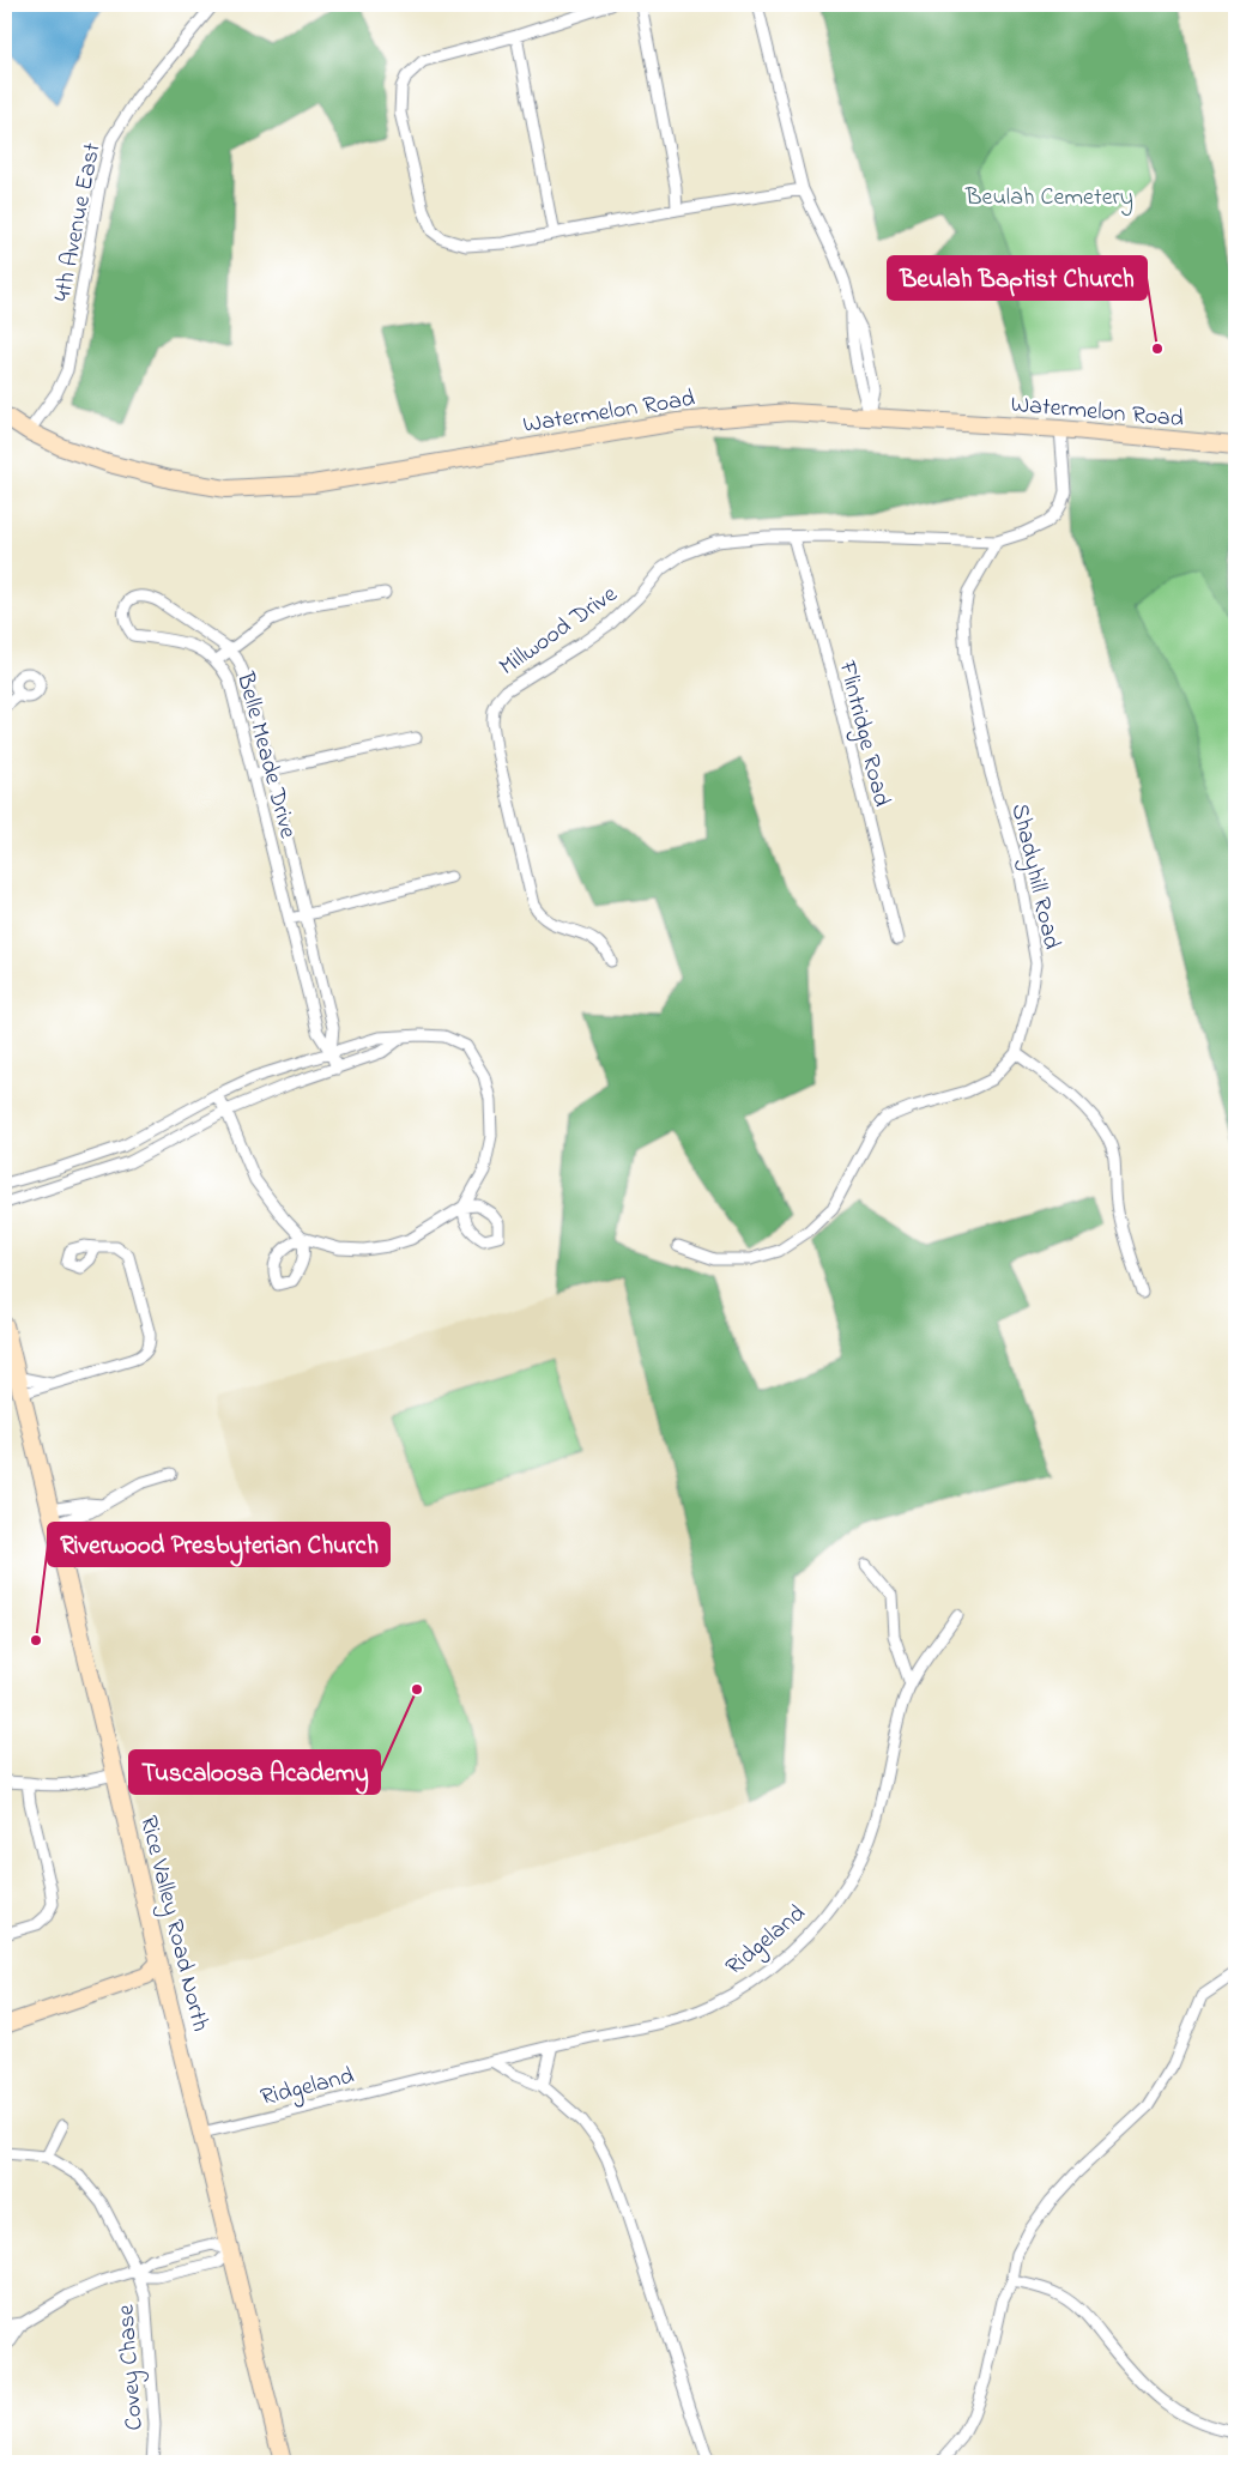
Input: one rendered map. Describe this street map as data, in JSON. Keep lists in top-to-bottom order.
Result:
{
  "streets": {
    "street": [
      "4th Avenue East",
      "Watermelon Road",
      "Millwood Drive",
      "Flintridge Road",
      "Belle Meade Drive",
      "Shadyhill Road",
      "Rice Valley Road North",
      "Ridgeland",
      "Covey Chase"
    ]
  },
  "crossings": [
    ["4th Avenue East", "Watermelon Road"],
    ["Watermelon Road", "Millwood Drive"],
    ["Millwood Drive", "Flintridge Road"],
    ["Millwood Drive", "Shadyhill Road"],
    ["Rice Valley Road North", "Ridgeland"],
    ["Rice Valley Road North", "Covey Chase"]
  ],
  "parks": ["Beulah Cemetery"],
  "places": ["Beulah Baptist Church", "Riverwood Presbyterian Church", "Tuscaloosa Academy"]
}
